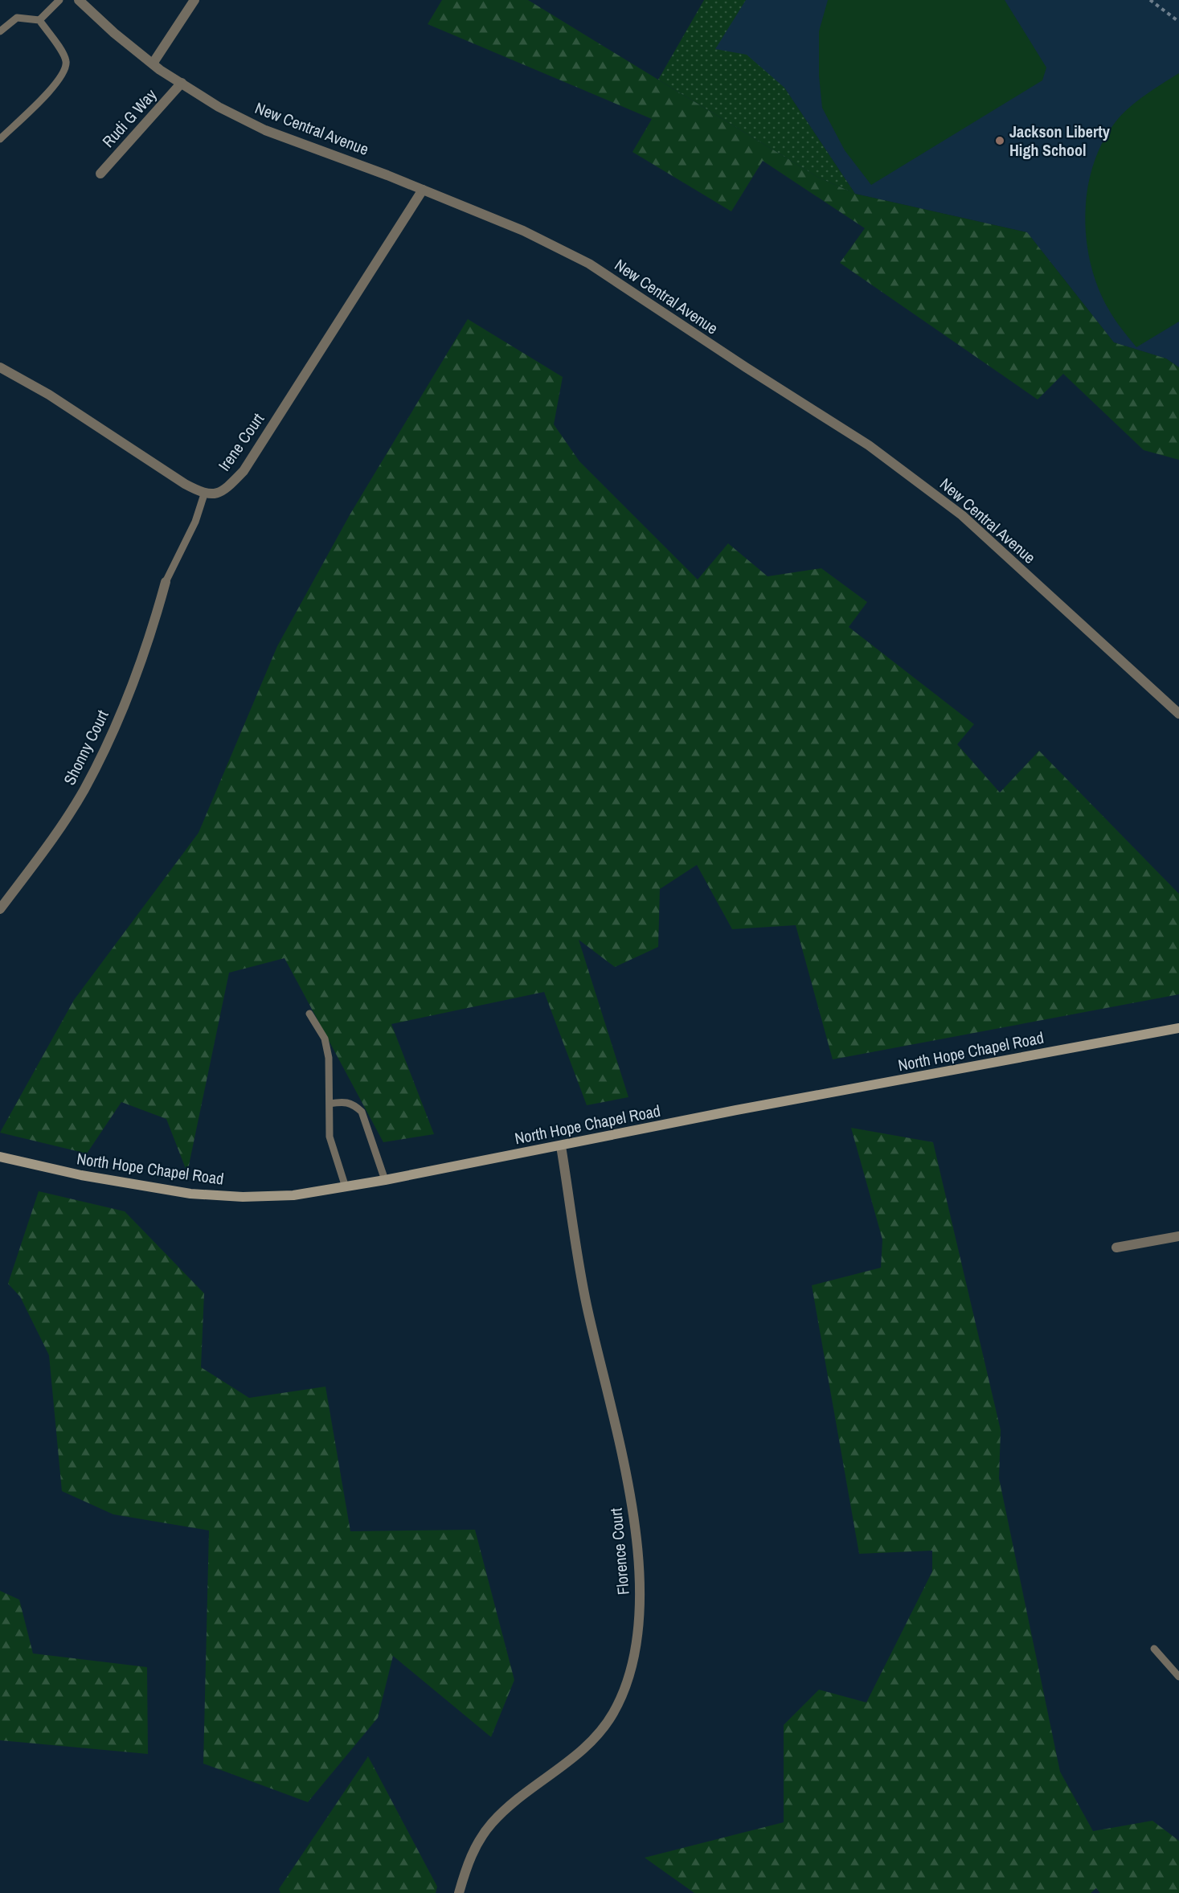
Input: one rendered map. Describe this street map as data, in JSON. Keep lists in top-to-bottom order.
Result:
{
  "streets": {
    "main road": ["North Hope Chapel Road"],
    "street": [
      "Rudi G Way",
      "New Central Avenue",
      "Irene Court",
      "Shonny Court",
      "Florence Court"
    ]
  },
  "crossings": [
    ["Rudi G Way", "New Central Avenue"],
    ["New Central Avenue", "Irene Court"],
    ["North Hope Chapel Road", "Florence Court"]
  ],
  "places": ["Jackson Liberty High School"]
}
